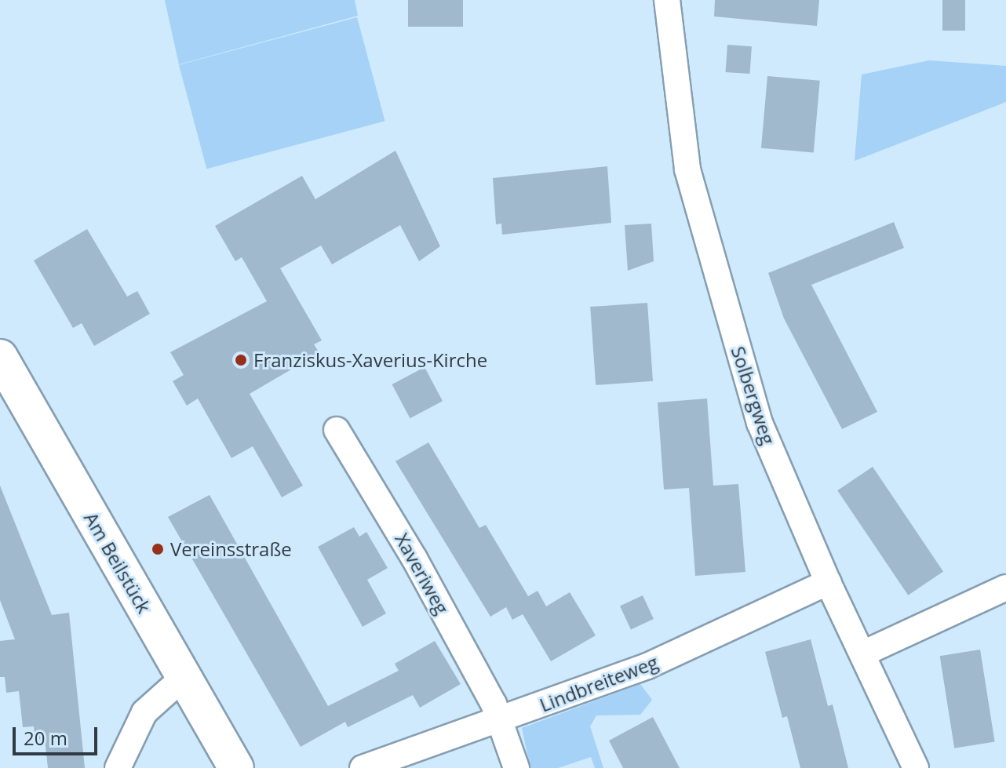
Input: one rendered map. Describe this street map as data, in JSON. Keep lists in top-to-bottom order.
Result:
{
  "streets": {
    "main road": ["Am Beilstück"],
    "street": ["Solbergweg", "Xaveriweg", "Lindbreiteweg"]
  },
  "crossings": [
    ["Solbergweg", "Lindbreiteweg"],
    ["Xaveriweg", "Lindbreiteweg"]
  ],
  "places": ["Franziskus-Xaverius-Kirche", "Vereinsstraße"],
  "scale_bar": "20 m"
}
